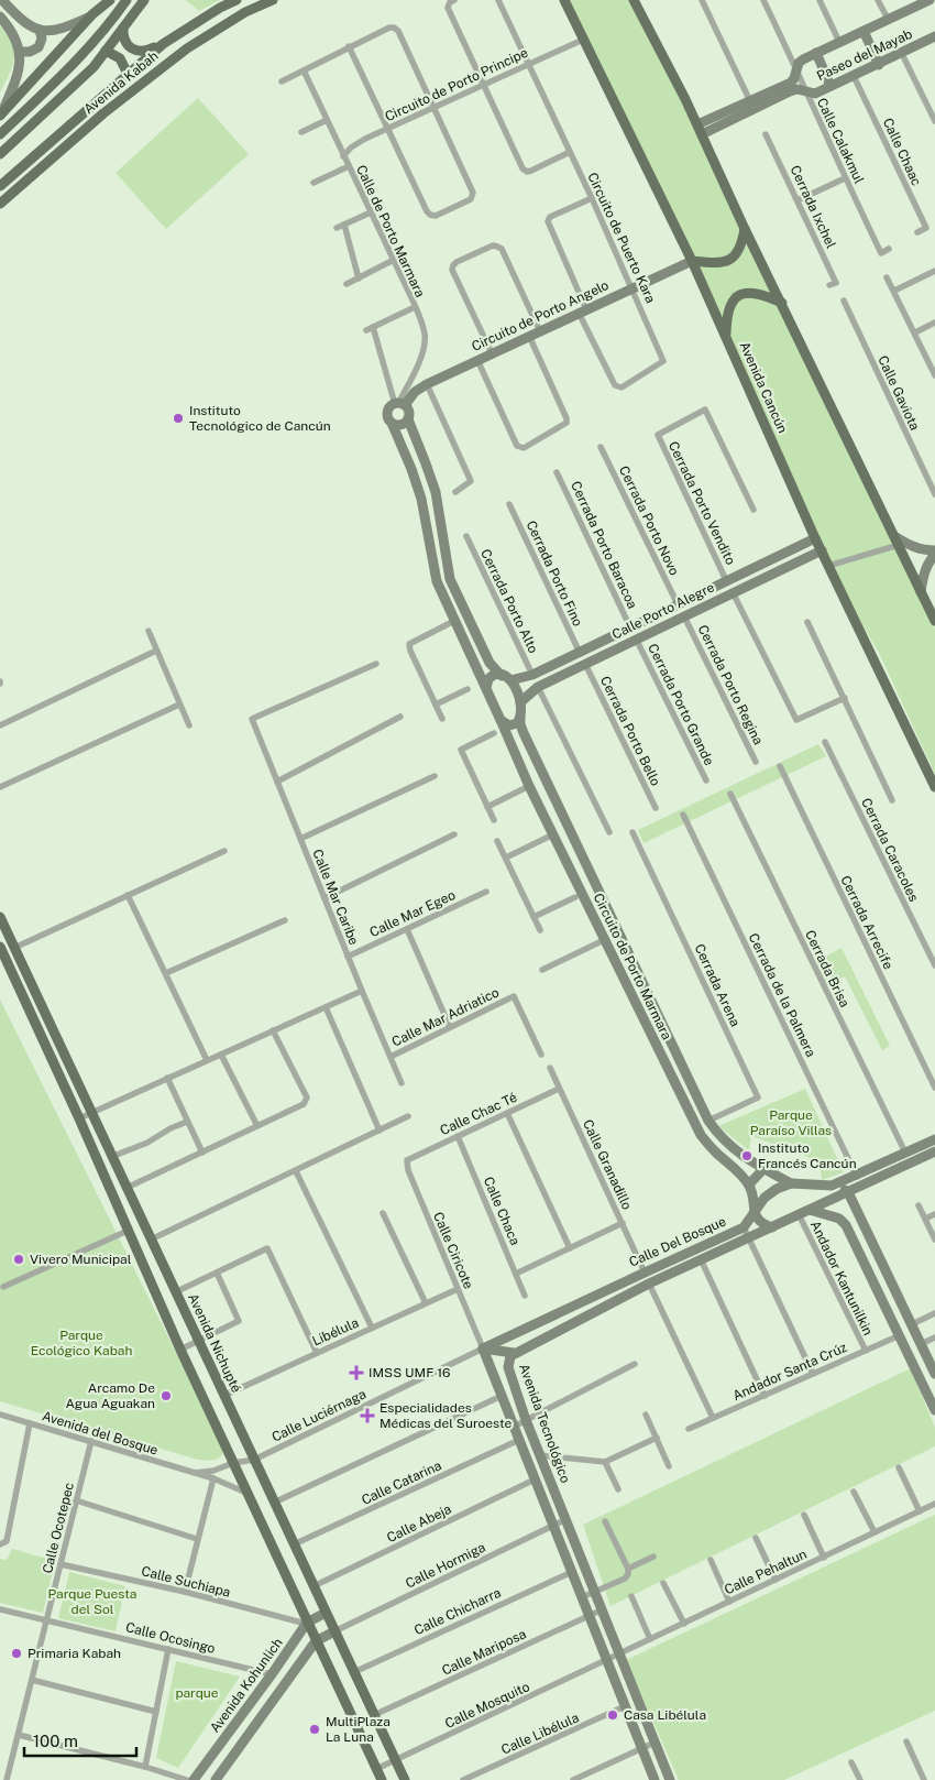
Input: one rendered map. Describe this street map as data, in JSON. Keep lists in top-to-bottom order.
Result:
{
  "streets": {
    "main road": ["Avenida Kabah", "Avenida Cancún", "Avenida Nichupté"],
    "street": [
      "Paseo del Mayab",
      "Circuito de Porto Principe",
      "Calle Calakmul",
      "Calle Chaac",
      "Cerrada Ixchel",
      "Calle de Porto Marmara",
      "Circuito de Puerto Kara",
      "Circuito de Porto Angelo",
      "Calle Gaviota",
      "Cerrada Porto Vendito",
      "Cerrada Porto Novo",
      "Cerrada Porto Baracoa",
      "Cerrada Porto Fino",
      "Cerrada Porto Alto",
      "Calle Porto Alegre",
      "Cerrada Porto Regina",
      "Cerrada Porto Grande",
      "Cerrada Porto Bello",
      "Cerrada Caracoles",
      "Calle Mar Caribe",
      "Calle Mar Egeo",
      "Cerrada Arrecife",
      "Circuito de Porto Marmara",
      "Cerrada Brisa",
      "Cerrada Arena",
      "Cerrada de la Palmera",
      "Calle Mar Adriatico",
      "Calle Chac Té",
      "Calle Granadillo",
      "Calle Chaca",
      "Calle Del Bosque",
      "Calle Ciricote",
      "Andador Kantunilkin",
      "Libélula",
      "Andador Santa Crúz",
      "Calle Luciérnaga",
      "Avenida Tecnológico",
      "Avenida del Bosque",
      "Calle Catarina",
      "Calle Abeja",
      "Calle Ocotepec",
      "Calle Hormiga",
      "Calle Pehaltun",
      "Calle Suchiapa",
      "Calle Chicharra",
      "Calle Ocosingo",
      "Calle Mariposa",
      "Avenida Kohunlich",
      "Calle Mosquito",
      "Calle Libélula"
    ]
  },
  "crossings": [
    ["Paseo del Mayab", "Calle Calakmul"],
    ["Paseo del Mayab", "Calle Chaac"],
    ["Circuito de Porto Principe", "Calle de Porto Marmara"],
    ["Circuito de Porto Principe", "Circuito de Puerto Kara"],
    ["Circuito de Porto Principe", "Avenida Cancún"],
    ["Calle de Porto Marmara", "Circuito de Porto Angelo"],
    ["Calle de Porto Marmara", "Circuito de Porto Marmara"],
    ["Circuito de Puerto Kara", "Circuito de Porto Angelo"],
    ["Circuito de Porto Angelo", "Avenida Cancún"],
    ["Circuito de Porto Angelo", "Circuito de Porto Marmara"],
    ["Avenida Cancún", "Calle Porto Alegre"],
    ["Cerrada Porto Vendito", "Calle Porto Alegre"],
    ["Cerrada Porto Novo", "Calle Porto Alegre"],
    ["Cerrada Porto Baracoa", "Calle Porto Alegre"],
    ["Cerrada Porto Fino", "Calle Porto Alegre"],
    ["Cerrada Porto Alto", "Calle Porto Alegre"],
    ["Calle Porto Alegre", "Cerrada Porto Regina"],
    ["Calle Porto Alegre", "Cerrada Porto Grande"],
    ["Calle Porto Alegre", "Cerrada Porto Bello"],
    ["Calle Porto Alegre", "Circuito de Porto Marmara"],
    ["Calle Mar Caribe", "Calle Mar Egeo"],
    ["Calle Mar Caribe", "Calle Mar Adriatico"],
    ["Circuito de Porto Marmara", "Cerrada Arena"],
    ["Circuito de Porto Marmara", "Calle Del Bosque"],
    ["Cerrada de la Palmera", "Calle Del Bosque"],
    ["Calle Chac Té", "Calle Granadillo"],
    ["Calle Chac Té", "Calle Chaca"],
    ["Calle Chac Té", "Calle Ciricote"],
    ["Calle Granadillo", "Calle Del Bosque"],
    ["Calle Del Bosque", "Calle Ciricote"],
    ["Calle Del Bosque", "Andador Kantunilkin"],
    ["Calle Del Bosque", "Calle Luciérnaga"],
    ["Calle Del Bosque", "Avenida Tecnológico"],
    ["Calle Ciricote", "Libélula"],
    ["Calle Ciricote", "Calle Luciérnaga"],
    ["Calle Ciricote", "Avenida Tecnológico"],
    ["Andador Kantunilkin", "Andador Santa Crúz"],
    ["Libélula", "Avenida Nichupté"],
    ["Avenida Nichupté", "Calle Luciérnaga"],
    ["Avenida Nichupté", "Avenida del Bosque"],
    ["Avenida Nichupté", "Calle Catarina"],
    ["Avenida Nichupté", "Calle Abeja"],
    ["Avenida Nichupté", "Calle Hormiga"],
    ["Avenida Nichupté", "Calle Chicharra"],
    ["Avenida Nichupté", "Calle Mariposa"],
    ["Avenida Nichupté", "Avenida Kohunlich"],
    ["Avenida Nichupté", "Calle Mosquito"],
    ["Calle Luciérnaga", "Avenida Tecnológico"],
    ["Calle Luciérnaga", "Avenida del Bosque"],
    ["Avenida Tecnológico", "Calle Catarina"],
    ["Avenida Tecnológico", "Calle Abeja"],
    ["Avenida Tecnológico", "Calle Hormiga"],
    ["Avenida Tecnológico", "Calle Pehaltun"],
    ["Avenida Tecnológico", "Calle Chicharra"],
    ["Avenida Tecnológico", "Calle Mariposa"],
    ["Avenida Tecnológico", "Calle Mosquito"],
    ["Avenida Tecnológico", "Calle Libélula"],
    ["Avenida del Bosque", "Calle Ocotepec"],
    ["Calle Ocotepec", "Calle Suchiapa"],
    ["Calle Ocotepec", "Calle Ocosingo"],
    ["Calle Pehaltun", "Calle Mosquito"],
    ["Calle Suchiapa", "Avenida Kohunlich"],
    ["Calle Ocosingo", "Avenida Kohunlich"]
  ],
  "parks": [
    "Parque Paraíso Villas",
    "Parque Ecológico Kabah",
    "Parque Puesta del Sol",
    "parque"
  ],
  "places": {
    "other": [
      "Instituto Tecnológico de Cancún",
      "Instituto Francés Cancún",
      "Vivero Municipal",
      "Arcamo De Agua Aguakan",
      "Primaria Kabah",
      "Casa Libélula",
      "MultiPlaza La Luna"
    ],
    "health": ["IMSS UMF 16", "Especialidades Médicas del Suroeste"]
  },
  "scale_bar": "100 m"
}
